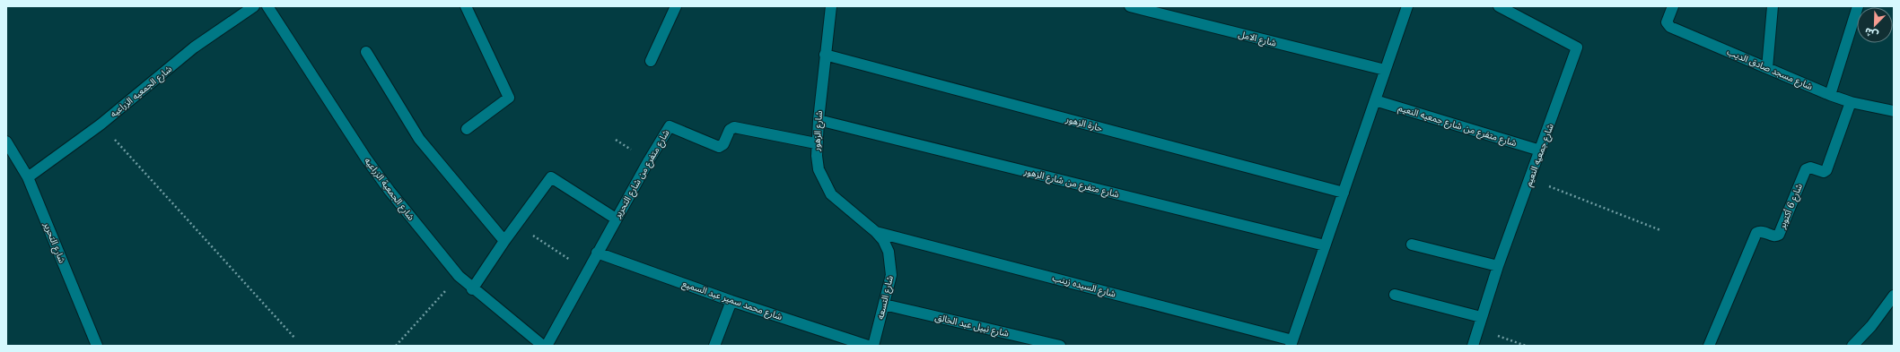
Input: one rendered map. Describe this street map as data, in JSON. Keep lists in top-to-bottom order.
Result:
{
  "streets": {
    "street": [
      "شارع الامل",
      "شارع مسجد صادق الديب",
      "شارع الجمعيه الزراعيه",
      "حارة الزهور",
      "شارع متفرع من شارع جمعيه النعيم",
      "شارع الزهور",
      "شارع جمعيه النعيم",
      "شارع متفرع من شارع التحرير",
      "شارع متفرع من شارع الزهور",
      "شارع الجمعية الزراعيه",
      "شارع 6 أكتوبر",
      "شارع التحرير",
      "شارع السيده زينب",
      "شارع التسعه",
      "شارع محمد سمير عبد السميع",
      "شارع نبيل عبد الخالق"
    ]
  },
  "crossings": [
    ["شارع مسجد صادق الديب", "شارع 6 أكتوبر"],
    ["شارع الجمعيه الزراعيه", "شارع التحرير"],
    ["حارة الزهور", "شارع الزهور"],
    ["شارع متفرع من شارع جمعيه النعيم", "شارع جمعيه النعيم"],
    ["شارع الزهور", "شارع متفرع من شارع التحرير"],
    ["شارع الزهور", "شارع متفرع من شارع الزهور"],
    ["شارع الزهور", "شارع السيده زينب"],
    ["شارع الزهور", "شارع التسعه"],
    ["شارع متفرع من شارع التحرير", "شارع محمد سمير عبد السميع"],
    ["شارع السيده زينب", "شارع التسعه"],
    ["شارع التسعه", "شارع نبيل عبد الخالق"]
  ],
  "north": "bottom left"
}
